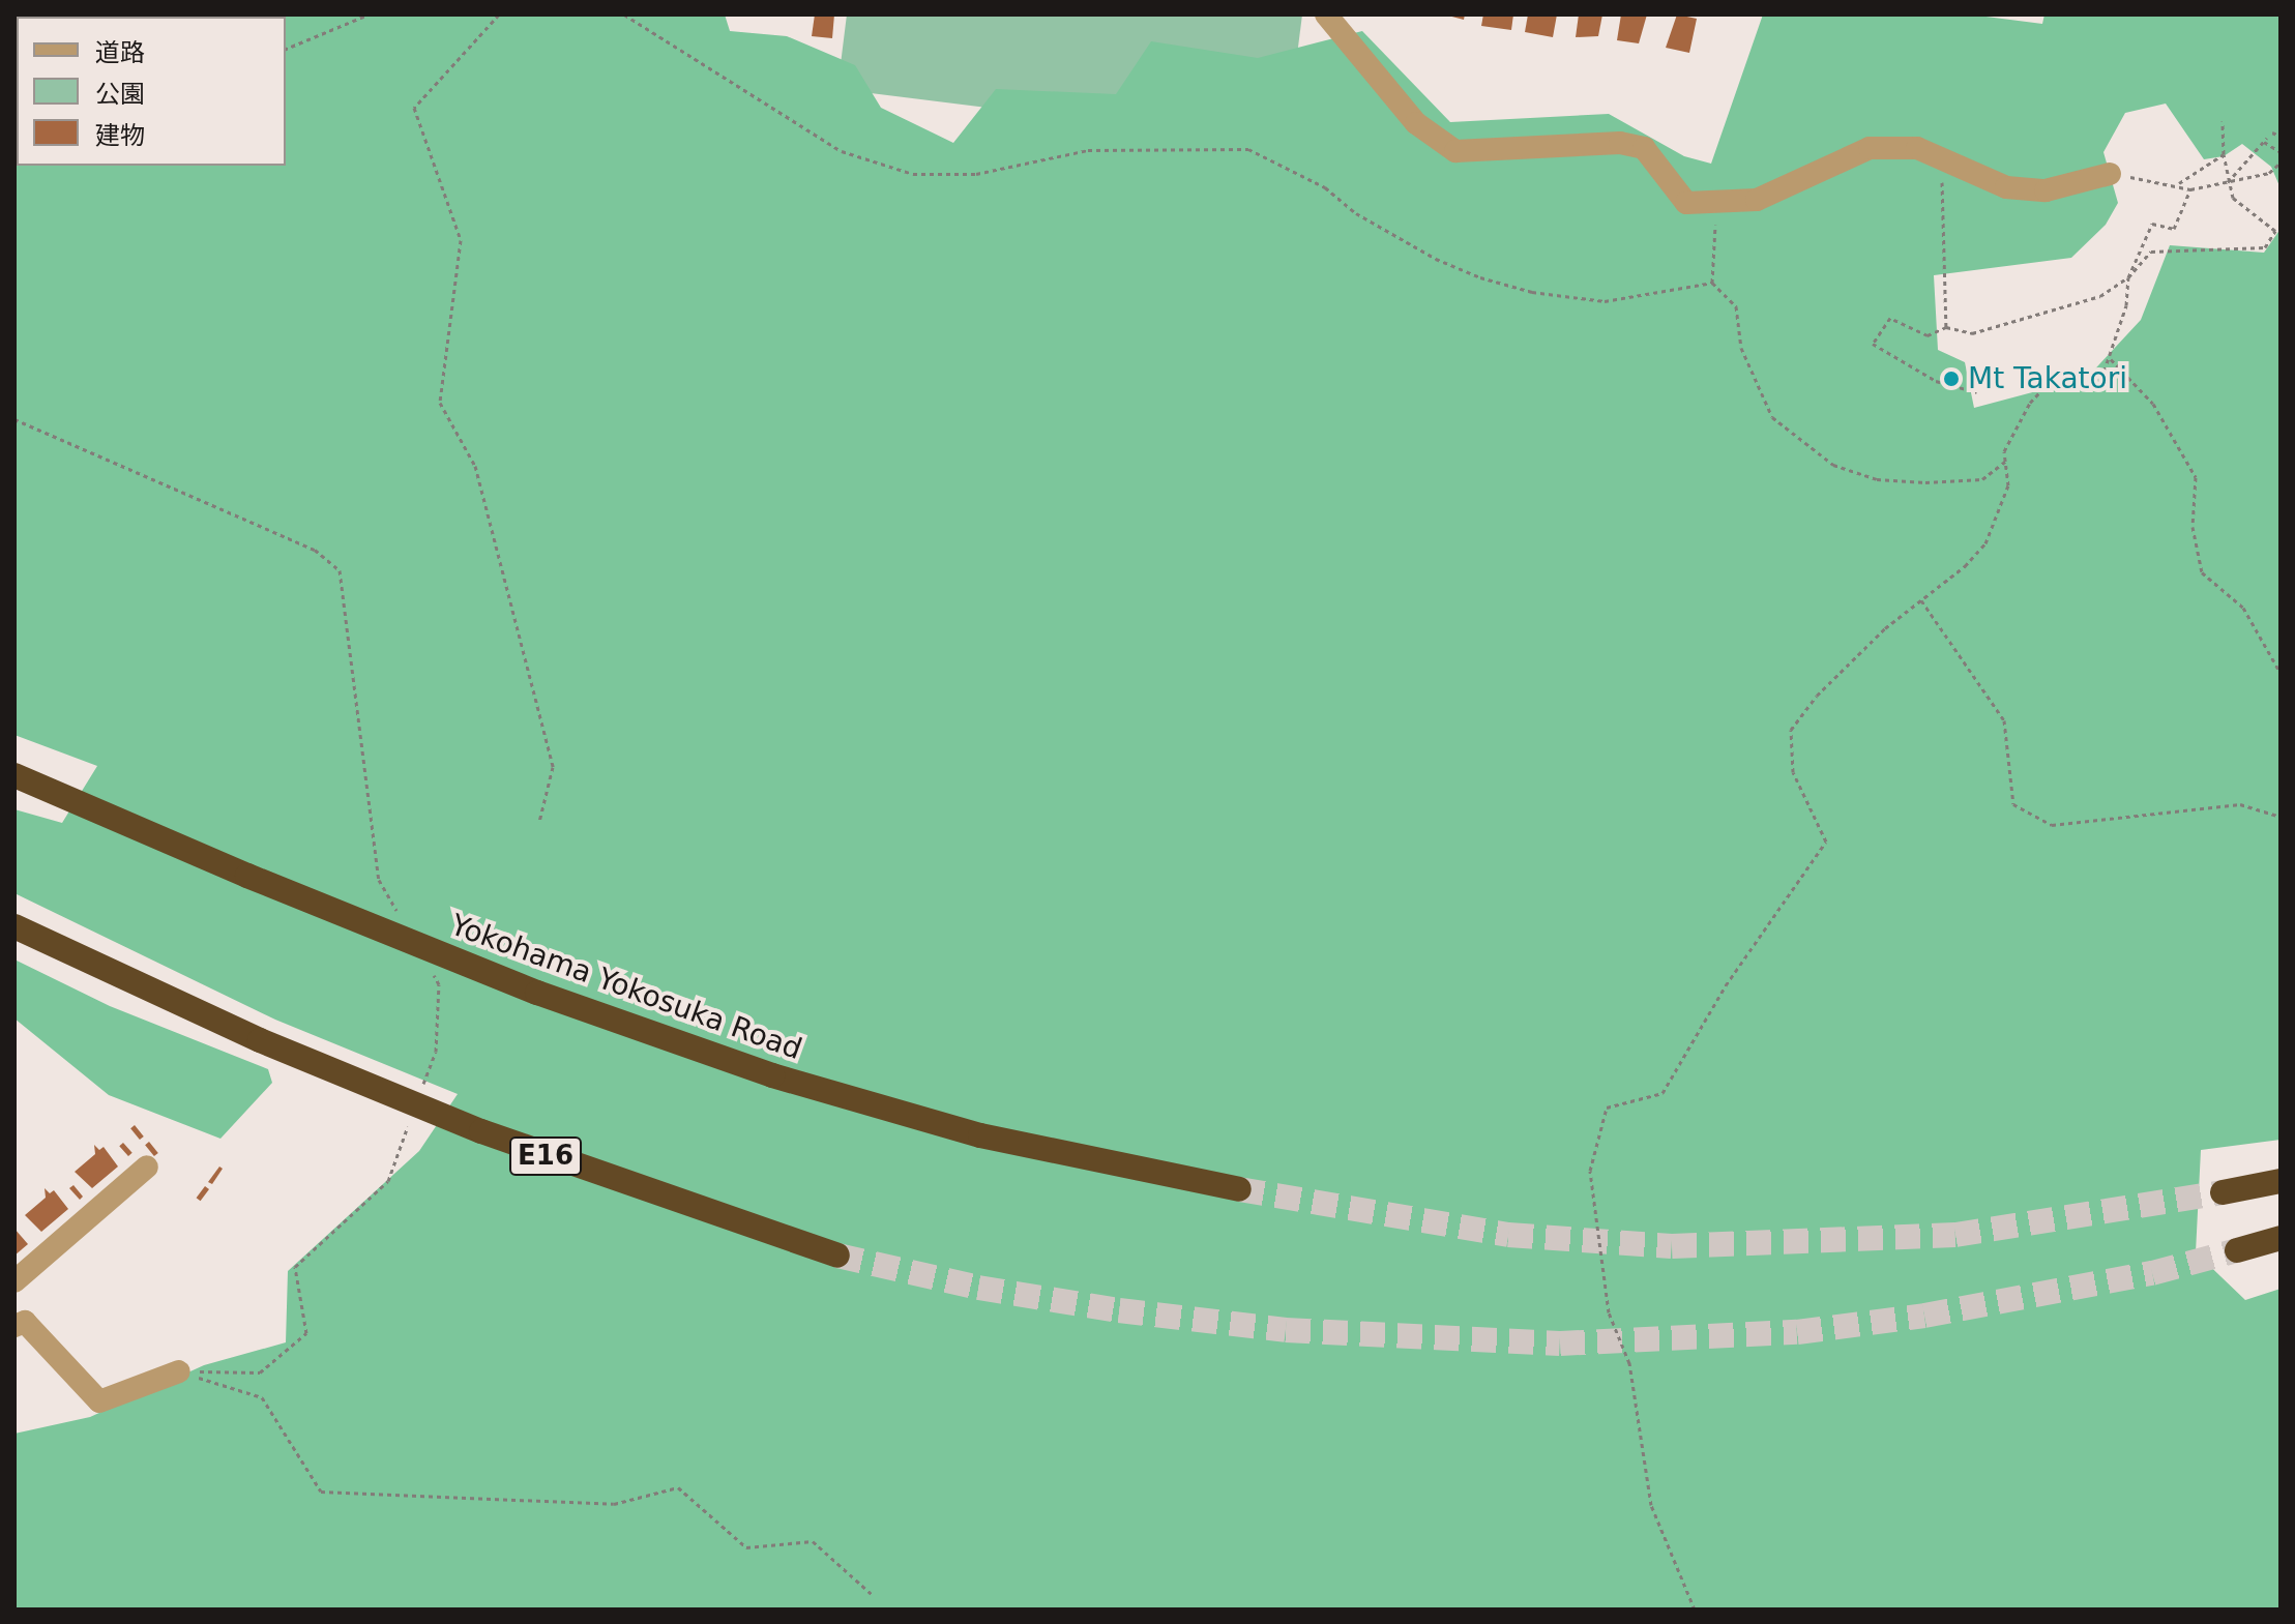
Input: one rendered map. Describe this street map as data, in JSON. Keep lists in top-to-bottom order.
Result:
{
  "streets": {
    "highway": ["Yokohama Yokosuka Road", "E16"]
  },
  "places": ["Mt Takatori"],
  "legend": ["道路", "公園", "建物"]
}
